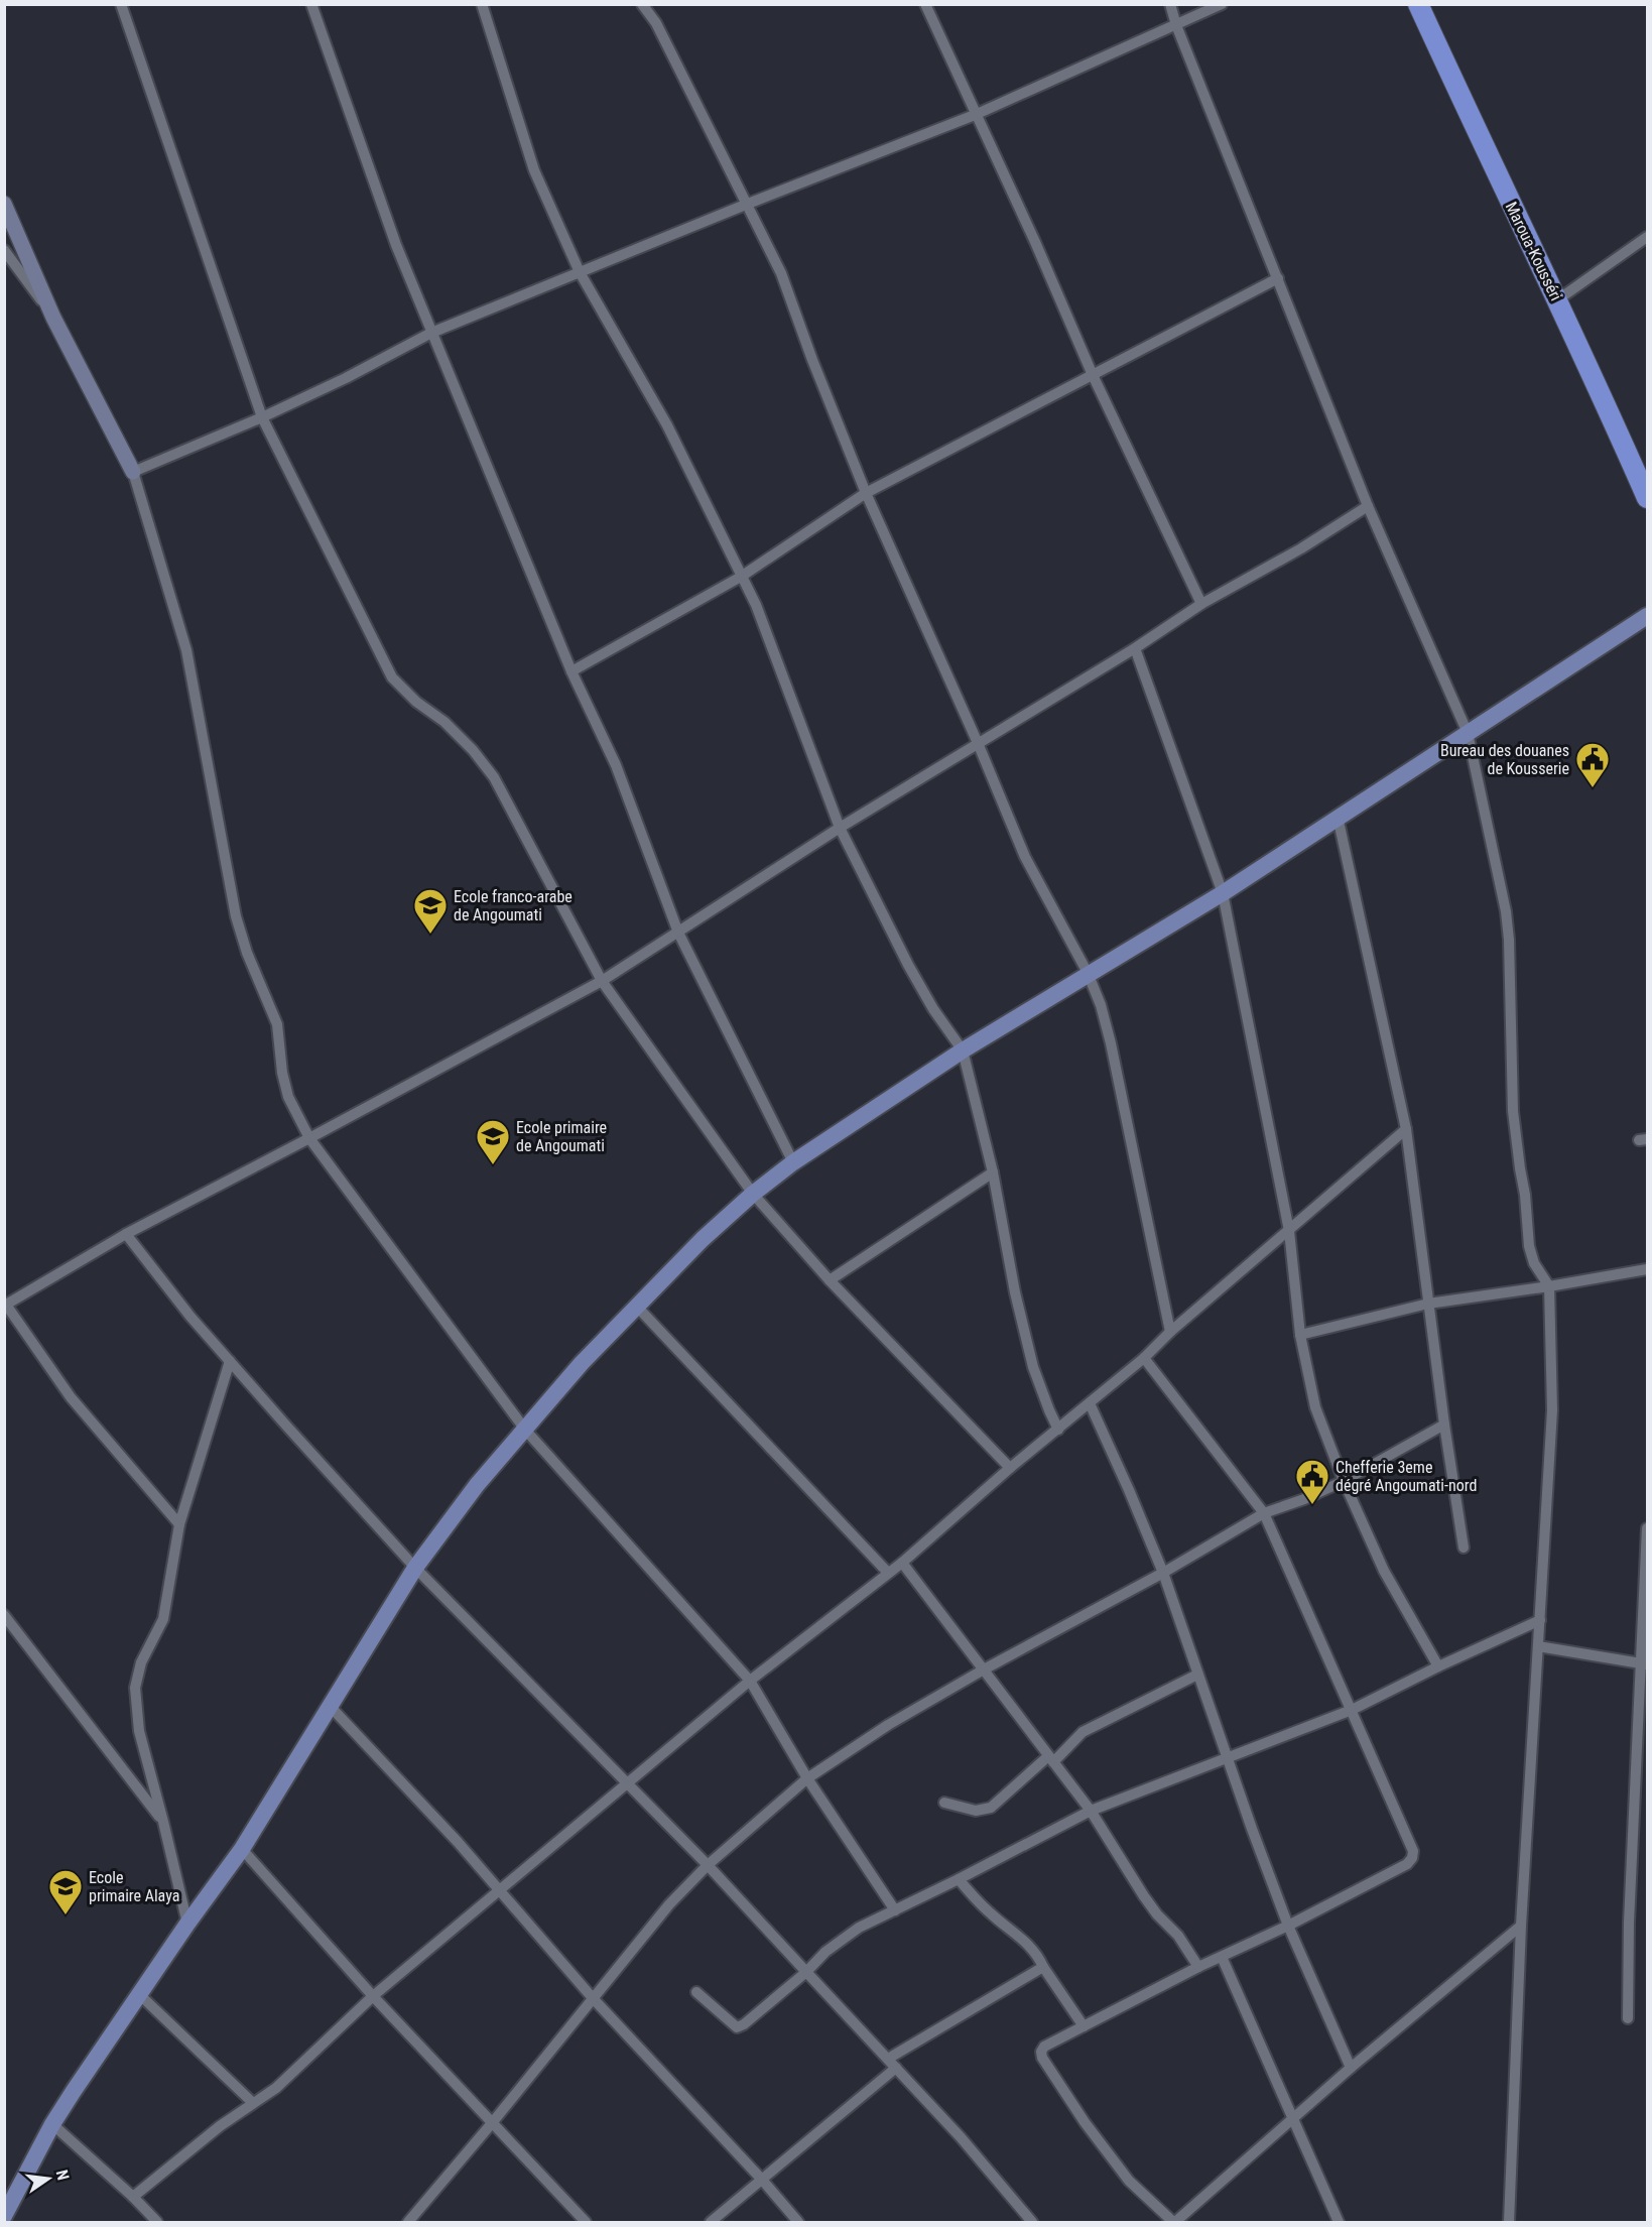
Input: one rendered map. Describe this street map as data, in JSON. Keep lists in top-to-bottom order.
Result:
{
  "streets": {
    "highway": ["Maroua-Kousséri"]
  },
  "places": {
    "public building": ["Bureau des douanes de Kousserie", "Chefferie 3eme dégré Angoumati-nord"],
    "school or university": ["Ecole franco-arabe de Angoumati", "Ecole primaire de Angoumati", "Ecole primaire Alaya"]
  },
  "north": "right"
}
